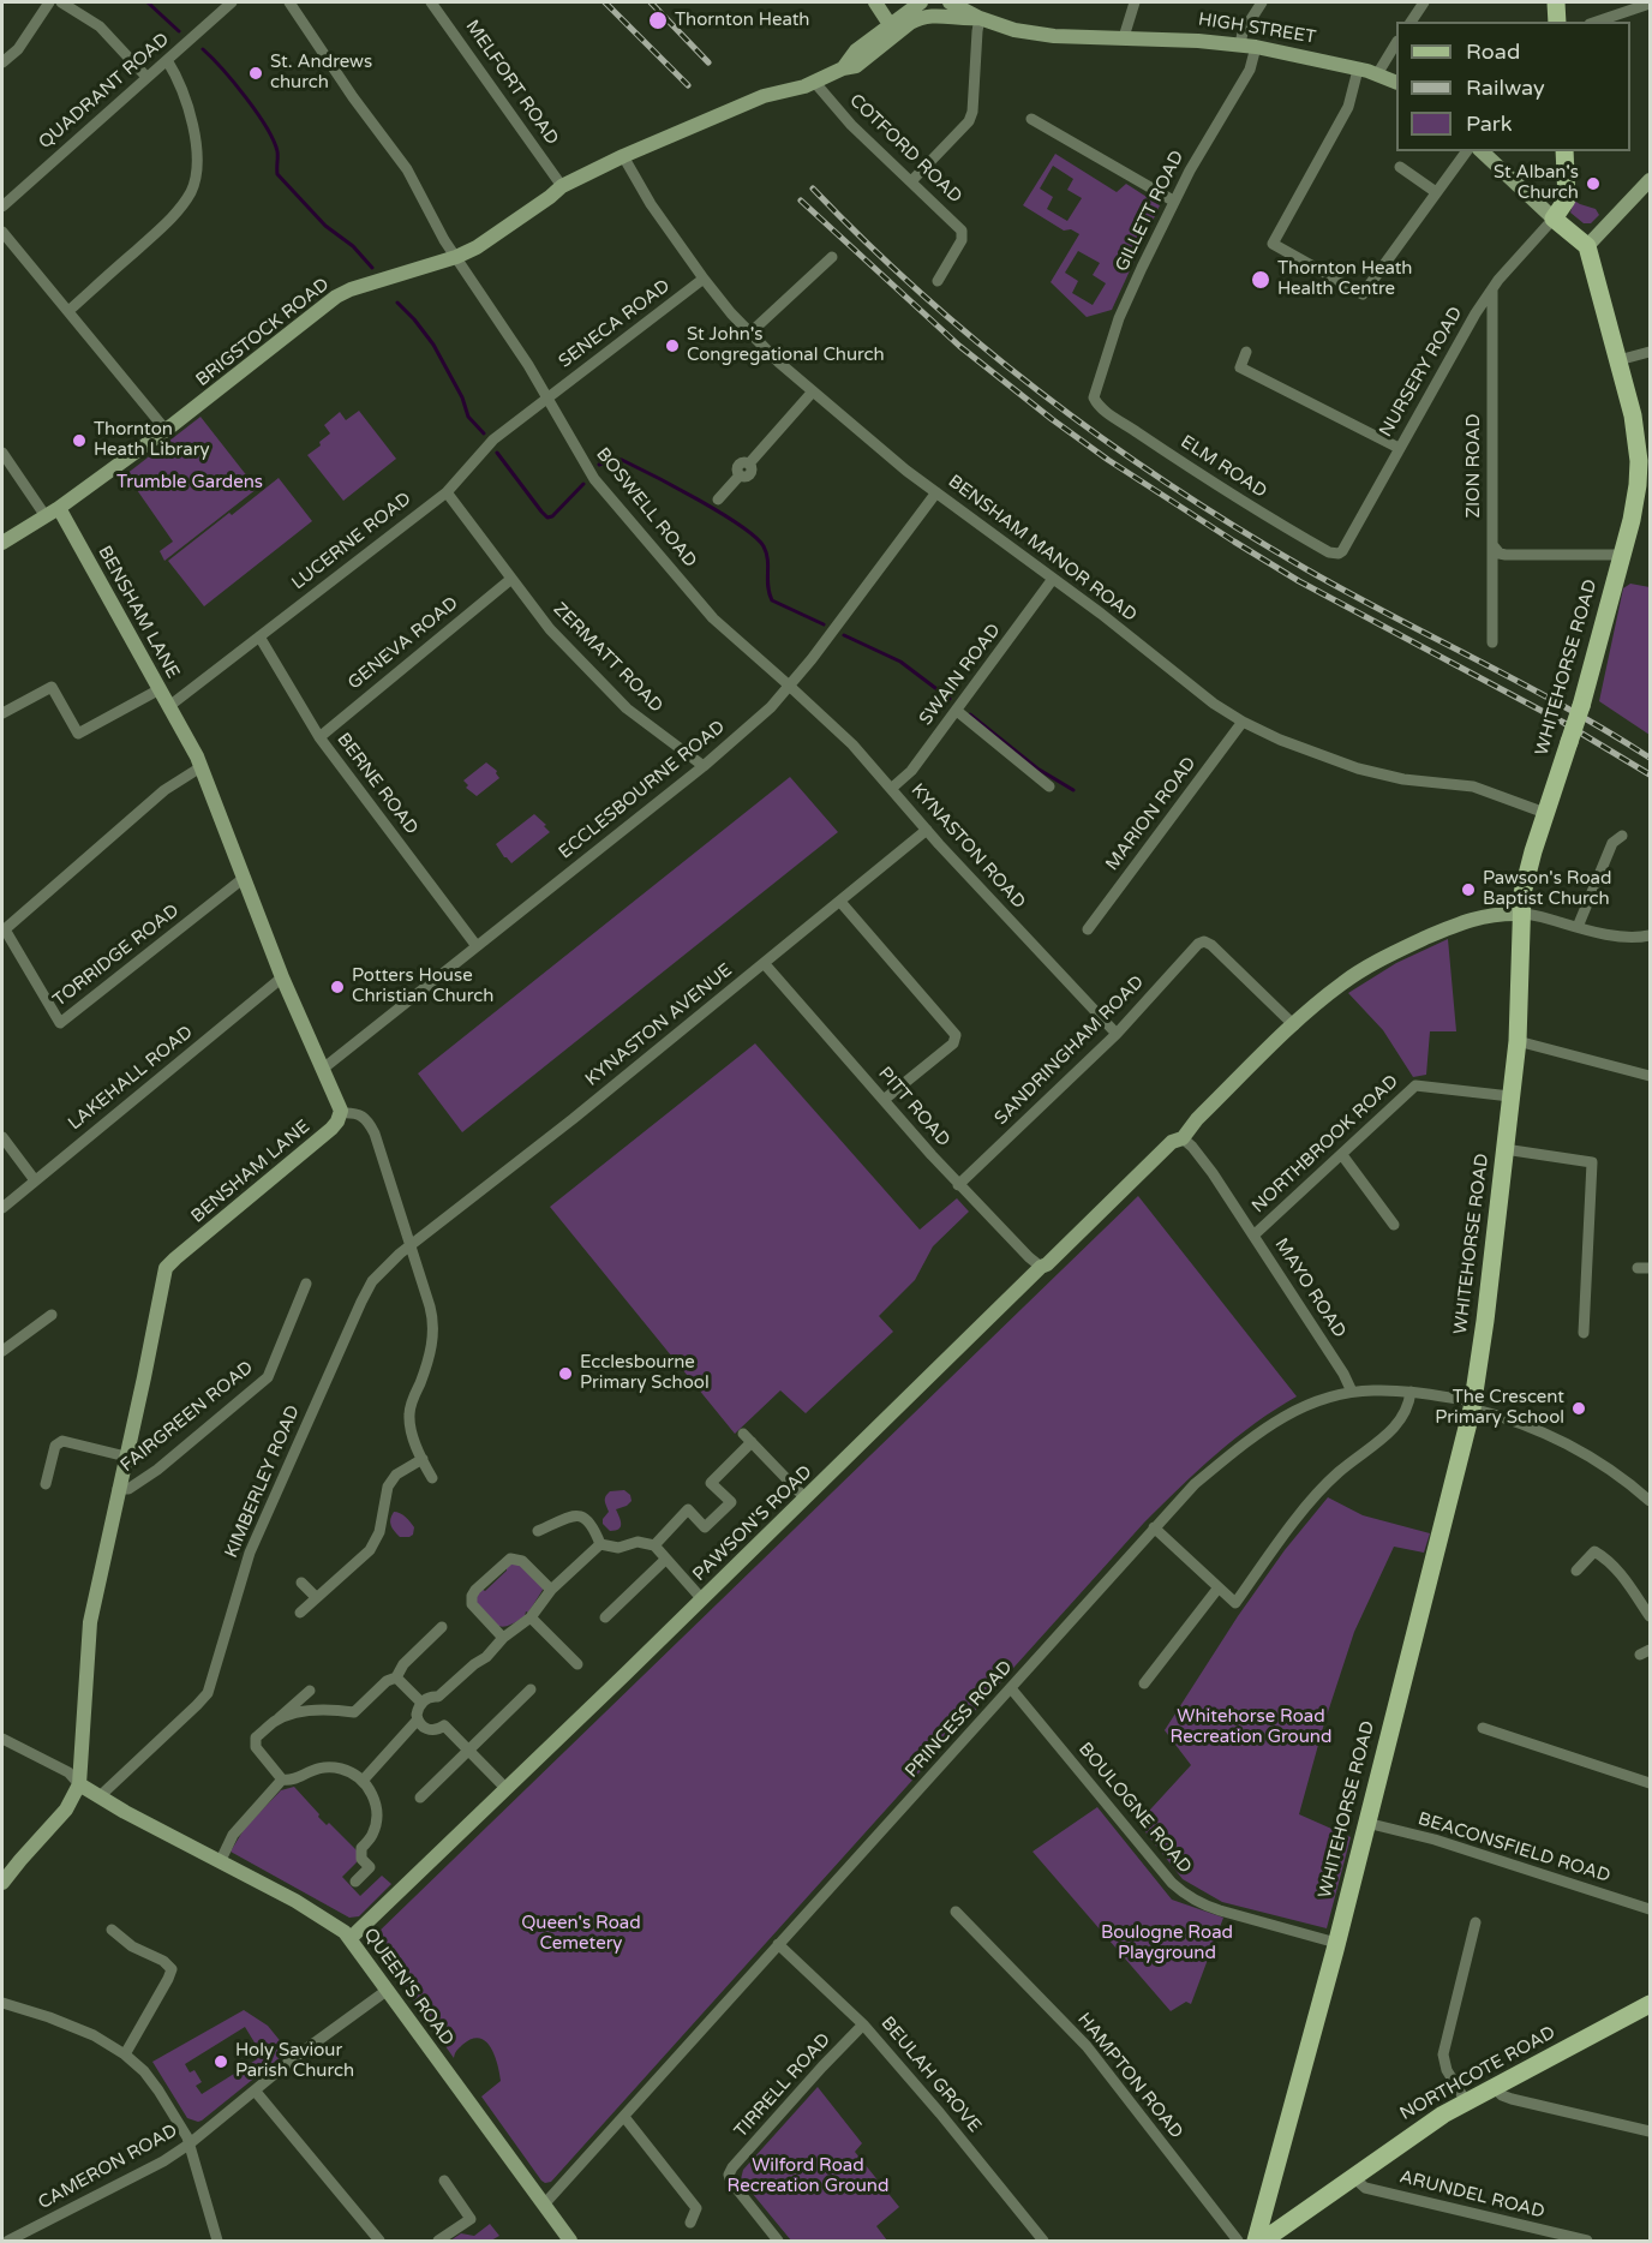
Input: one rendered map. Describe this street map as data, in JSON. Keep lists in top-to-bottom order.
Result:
{
  "streets": {
    "main road": ["WHITEHORSE ROAD", "NORTHCOTE ROAD"],
    "street": [
      "HIGH STREET",
      "MELFORT ROAD",
      "QUADRANT ROAD",
      "COTFORD ROAD",
      "GILLETT ROAD",
      "SENECA ROAD",
      "BRIGSTOCK ROAD",
      "NURSERY ROAD",
      "ZION ROAD",
      "ELM ROAD",
      "BOSWELL ROAD",
      "LUCERNE ROAD",
      "BENSHAM MANOR ROAD",
      "BENSHAM LANE",
      "GENEVA ROAD",
      "ZERMATT ROAD",
      "SWAIN ROAD",
      "BERNE ROAD",
      "ECCLESBOURNE ROAD",
      "MARION ROAD",
      "KYNASTON ROAD",
      "TORRIDGE ROAD",
      "KYNASTON AVENUE",
      "SANDRINGHAM ROAD",
      "LAKEHALL ROAD",
      "PITT ROAD",
      "NORTHBROOK ROAD",
      "MAYO ROAD",
      "FAIRGREEN ROAD",
      "KIMBERLEY ROAD",
      "PAWSON'S ROAD",
      "PRINCESS ROAD",
      "BOULOGNE ROAD",
      "BEACONSFIELD ROAD",
      "QUEEN'S ROAD",
      "BEULAH GROVE",
      "HAMPTON ROAD",
      "TIRRELL ROAD",
      "CAMERON ROAD",
      "ARUNDEL ROAD"
    ]
  },
  "crossings": [
    ["HIGH STREET", "GILLETT ROAD"],
    ["HIGH STREET", "BRIGSTOCK ROAD"],
    ["MELFORT ROAD", "BRIGSTOCK ROAD"],
    ["COTFORD ROAD", "BRIGSTOCK ROAD"],
    ["GILLETT ROAD", "ELM ROAD"],
    ["SENECA ROAD", "BOSWELL ROAD"],
    ["SENECA ROAD", "LUCERNE ROAD"],
    ["SENECA ROAD", "BENSHAM MANOR ROAD"],
    ["BRIGSTOCK ROAD", "BOSWELL ROAD"],
    ["BRIGSTOCK ROAD", "BENSHAM MANOR ROAD"],
    ["BRIGSTOCK ROAD", "BENSHAM LANE"],
    ["NURSERY ROAD", "ZION ROAD"],
    ["NURSERY ROAD", "ELM ROAD"],
    ["BOSWELL ROAD", "LUCERNE ROAD"],
    ["BOSWELL ROAD", "ECCLESBOURNE ROAD"],
    ["BOSWELL ROAD", "KYNASTON ROAD"],
    ["LUCERNE ROAD", "BENSHAM LANE"],
    ["LUCERNE ROAD", "ZERMATT ROAD"],
    ["LUCERNE ROAD", "BERNE ROAD"],
    ["BENSHAM MANOR ROAD", "WHITEHORSE ROAD"],
    ["BENSHAM MANOR ROAD", "SWAIN ROAD"],
    ["BENSHAM MANOR ROAD", "ECCLESBOURNE ROAD"],
    ["BENSHAM MANOR ROAD", "MARION ROAD"],
    ["BENSHAM LANE", "ECCLESBOURNE ROAD"],
    ["BENSHAM LANE", "TORRIDGE ROAD"],
    ["BENSHAM LANE", "LAKEHALL ROAD"],
    ["BENSHAM LANE", "FAIRGREEN ROAD"],
    ["BENSHAM LANE", "QUEEN'S ROAD"],
    ["GENEVA ROAD", "ZERMATT ROAD"],
    ["GENEVA ROAD", "BERNE ROAD"],
    ["ZERMATT ROAD", "ECCLESBOURNE ROAD"],
    ["WHITEHORSE ROAD", "NORTHBROOK ROAD"],
    ["WHITEHORSE ROAD", "PRINCESS ROAD"],
    ["WHITEHORSE ROAD", "BOULOGNE ROAD"],
    ["WHITEHORSE ROAD", "BEACONSFIELD ROAD"],
    ["SWAIN ROAD", "KYNASTON ROAD"],
    ["BERNE ROAD", "ECCLESBOURNE ROAD"],
    ["ECCLESBOURNE ROAD", "KYNASTON ROAD"],
    ["KYNASTON ROAD", "KYNASTON AVENUE"],
    ["KYNASTON ROAD", "SANDRINGHAM ROAD"],
    ["KYNASTON AVENUE", "PITT ROAD"],
    ["KYNASTON AVENUE", "KIMBERLEY ROAD"],
    ["SANDRINGHAM ROAD", "PITT ROAD"],
    ["SANDRINGHAM ROAD", "PAWSON'S ROAD"],
    ["PITT ROAD", "PAWSON'S ROAD"],
    ["NORTHBROOK ROAD", "MAYO ROAD"],
    ["MAYO ROAD", "PAWSON'S ROAD"],
    ["MAYO ROAD", "PRINCESS ROAD"],
    ["KIMBERLEY ROAD", "QUEEN'S ROAD"],
    ["PAWSON'S ROAD", "QUEEN'S ROAD"],
    ["PRINCESS ROAD", "BOULOGNE ROAD"],
    ["PRINCESS ROAD", "QUEEN'S ROAD"],
    ["PRINCESS ROAD", "BEULAH GROVE"],
    ["QUEEN'S ROAD", "CAMERON ROAD"],
    ["NORTHCOTE ROAD", "ARUNDEL ROAD"],
    ["BEULAH GROVE", "TIRRELL ROAD"]
  ],
  "parks": [
    "Trumble Gardens",
    "Whitehorse Road Recreation Ground",
    "Queen's Road Cemetery",
    "Boulogne Road Playground",
    "Wilford Road Recreation Ground"
  ],
  "places": [
    "Thornton Heath",
    "St. Andrews church",
    "St Alban's Church",
    "Thornton Heath Health Centre",
    "St John's Congregational Church",
    "Thornton Heath Library",
    "Pawson's Road Baptist Church",
    "Potters House Christian Church",
    "Ecclesbourne Primary School",
    "The Crescent Primary School",
    "Holy Saviour Parish Church"
  ],
  "legend": ["Road", "Railway", "Park"]
}
